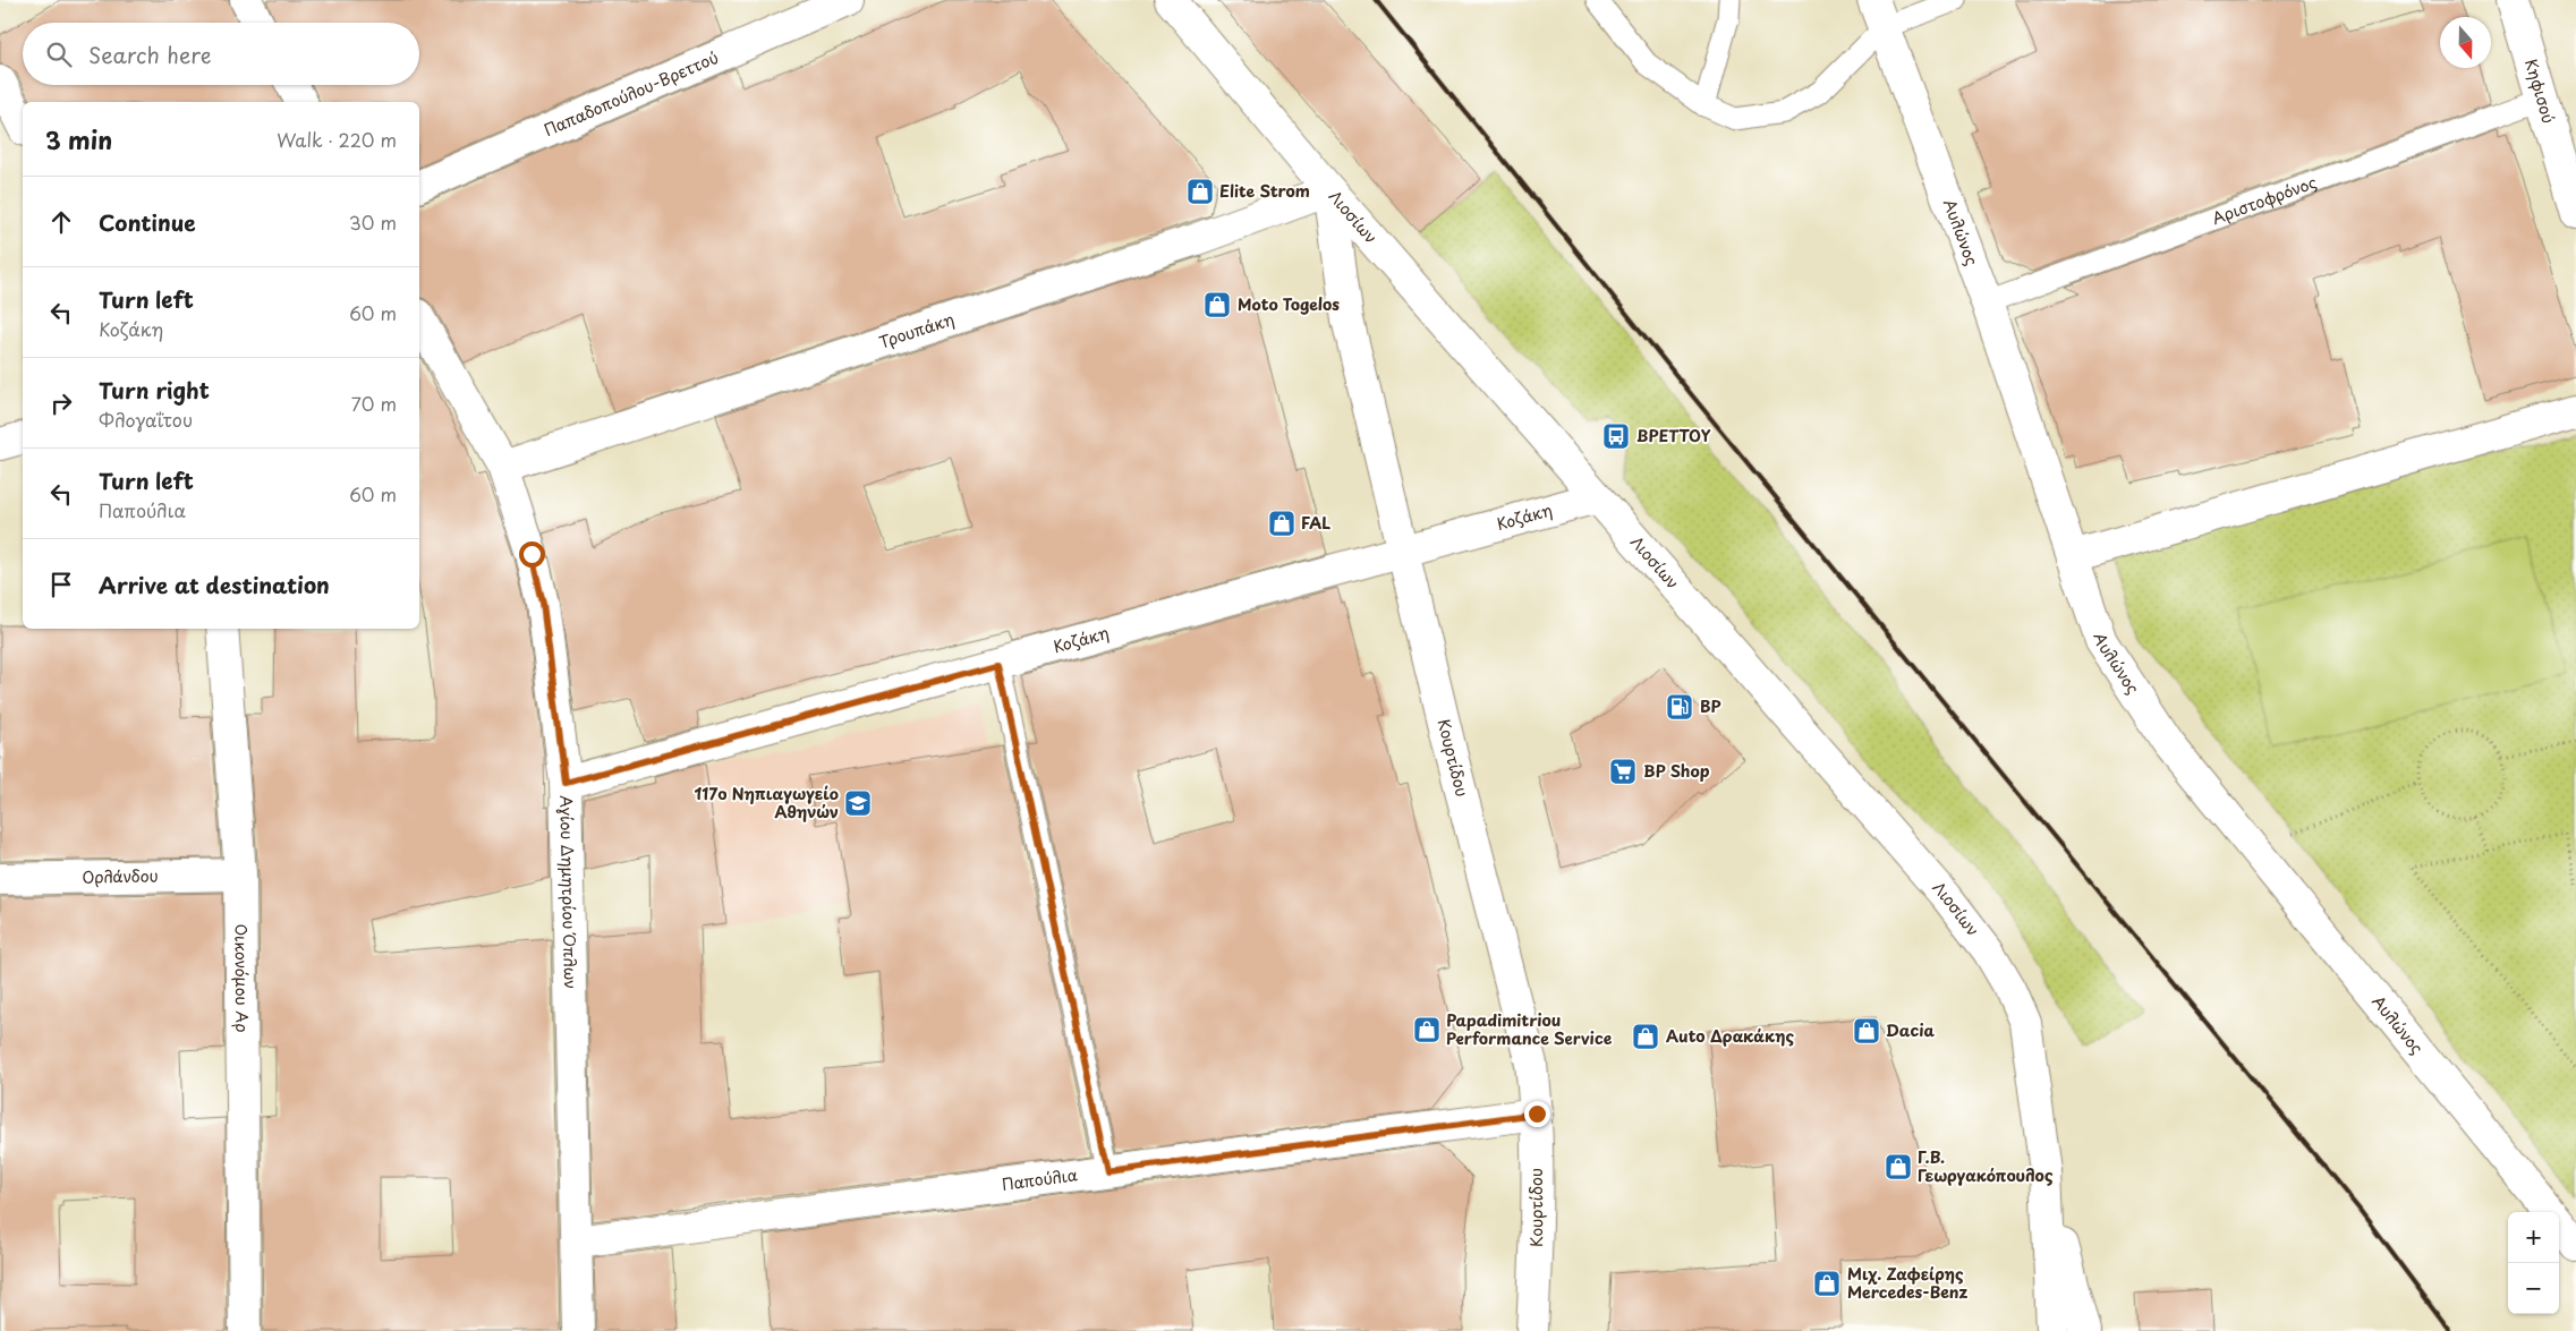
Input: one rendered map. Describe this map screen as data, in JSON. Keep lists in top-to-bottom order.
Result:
{
  "streets": {
    "street": [
      "Κηφισού",
      "Παπαδοπούλου-Βρεττού",
      "Λιοσίων",
      "Αυλώνος",
      "Τρουπάκη",
      "Κοζάκη",
      "Κουρτίδου",
      "Ορλάνδου",
      "Αγίου Δημητρίου Όπλων",
      "Οικονόμου Αρ",
      "Παπούλια"
    ],
    "lane": ["Αριστοφρόνος"]
  },
  "crossings": [
    ["Κηφισού", "Αριστοφρόνος"],
    ["Αριστοφρόνος", "Αυλώνος"],
    ["Λιοσίων", "Τρουπάκη"],
    ["Λιοσίων", "Κοζάκη"],
    ["Λιοσίων", "Κουρτίδου"],
    ["Τρουπάκη", "Κουρτίδου"],
    ["Τρουπάκη", "Αγίου Δημητρίου Όπλων"],
    ["Κοζάκη", "Κουρτίδου"],
    ["Κοζάκη", "Αγίου Δημητρίου Όπλων"],
    ["Κουρτίδου", "Παπούλια"],
    ["Ορλάνδου", "Οικονόμου Αρ"],
    ["Αγίου Δημητρίου Όπλων", "Παπούλια"]
  ],
  "places": {
    "shop": [
      "Elite Strom",
      "Moto Togelos",
      "FAL",
      "Papadimitriou Performance Service",
      "Dacia",
      "Auto Δρακάκης",
      "Γ.Β. Γεωργακόπουλος",
      "Μιχ. Ζαφείρης Mercedes-Benz"
    ],
    "bus stop": ["ΒΡΕΤΤΟΥ"],
    "fuel station": ["BP"],
    "supermarket": ["BP Shop"],
    "school or university": ["117ο Νηπιαγωγείο Αθηνών"]
  },
  "north": "bottom",
  "page": {
    "search": "Search here",
    "heading": ["3 min", "Walk · 220 m"],
    "list": [
      ["Continue", "30 m"],
      ["Turn left", "Κοζάκη", "60 m"],
      ["Turn right", "Φλογαΐτου", "70 m"],
      ["Turn left", "Παπούλια", "60 m"],
      "Arrive at destination"
    ],
    "map_buttons": ["+", "−"]
  }
}
